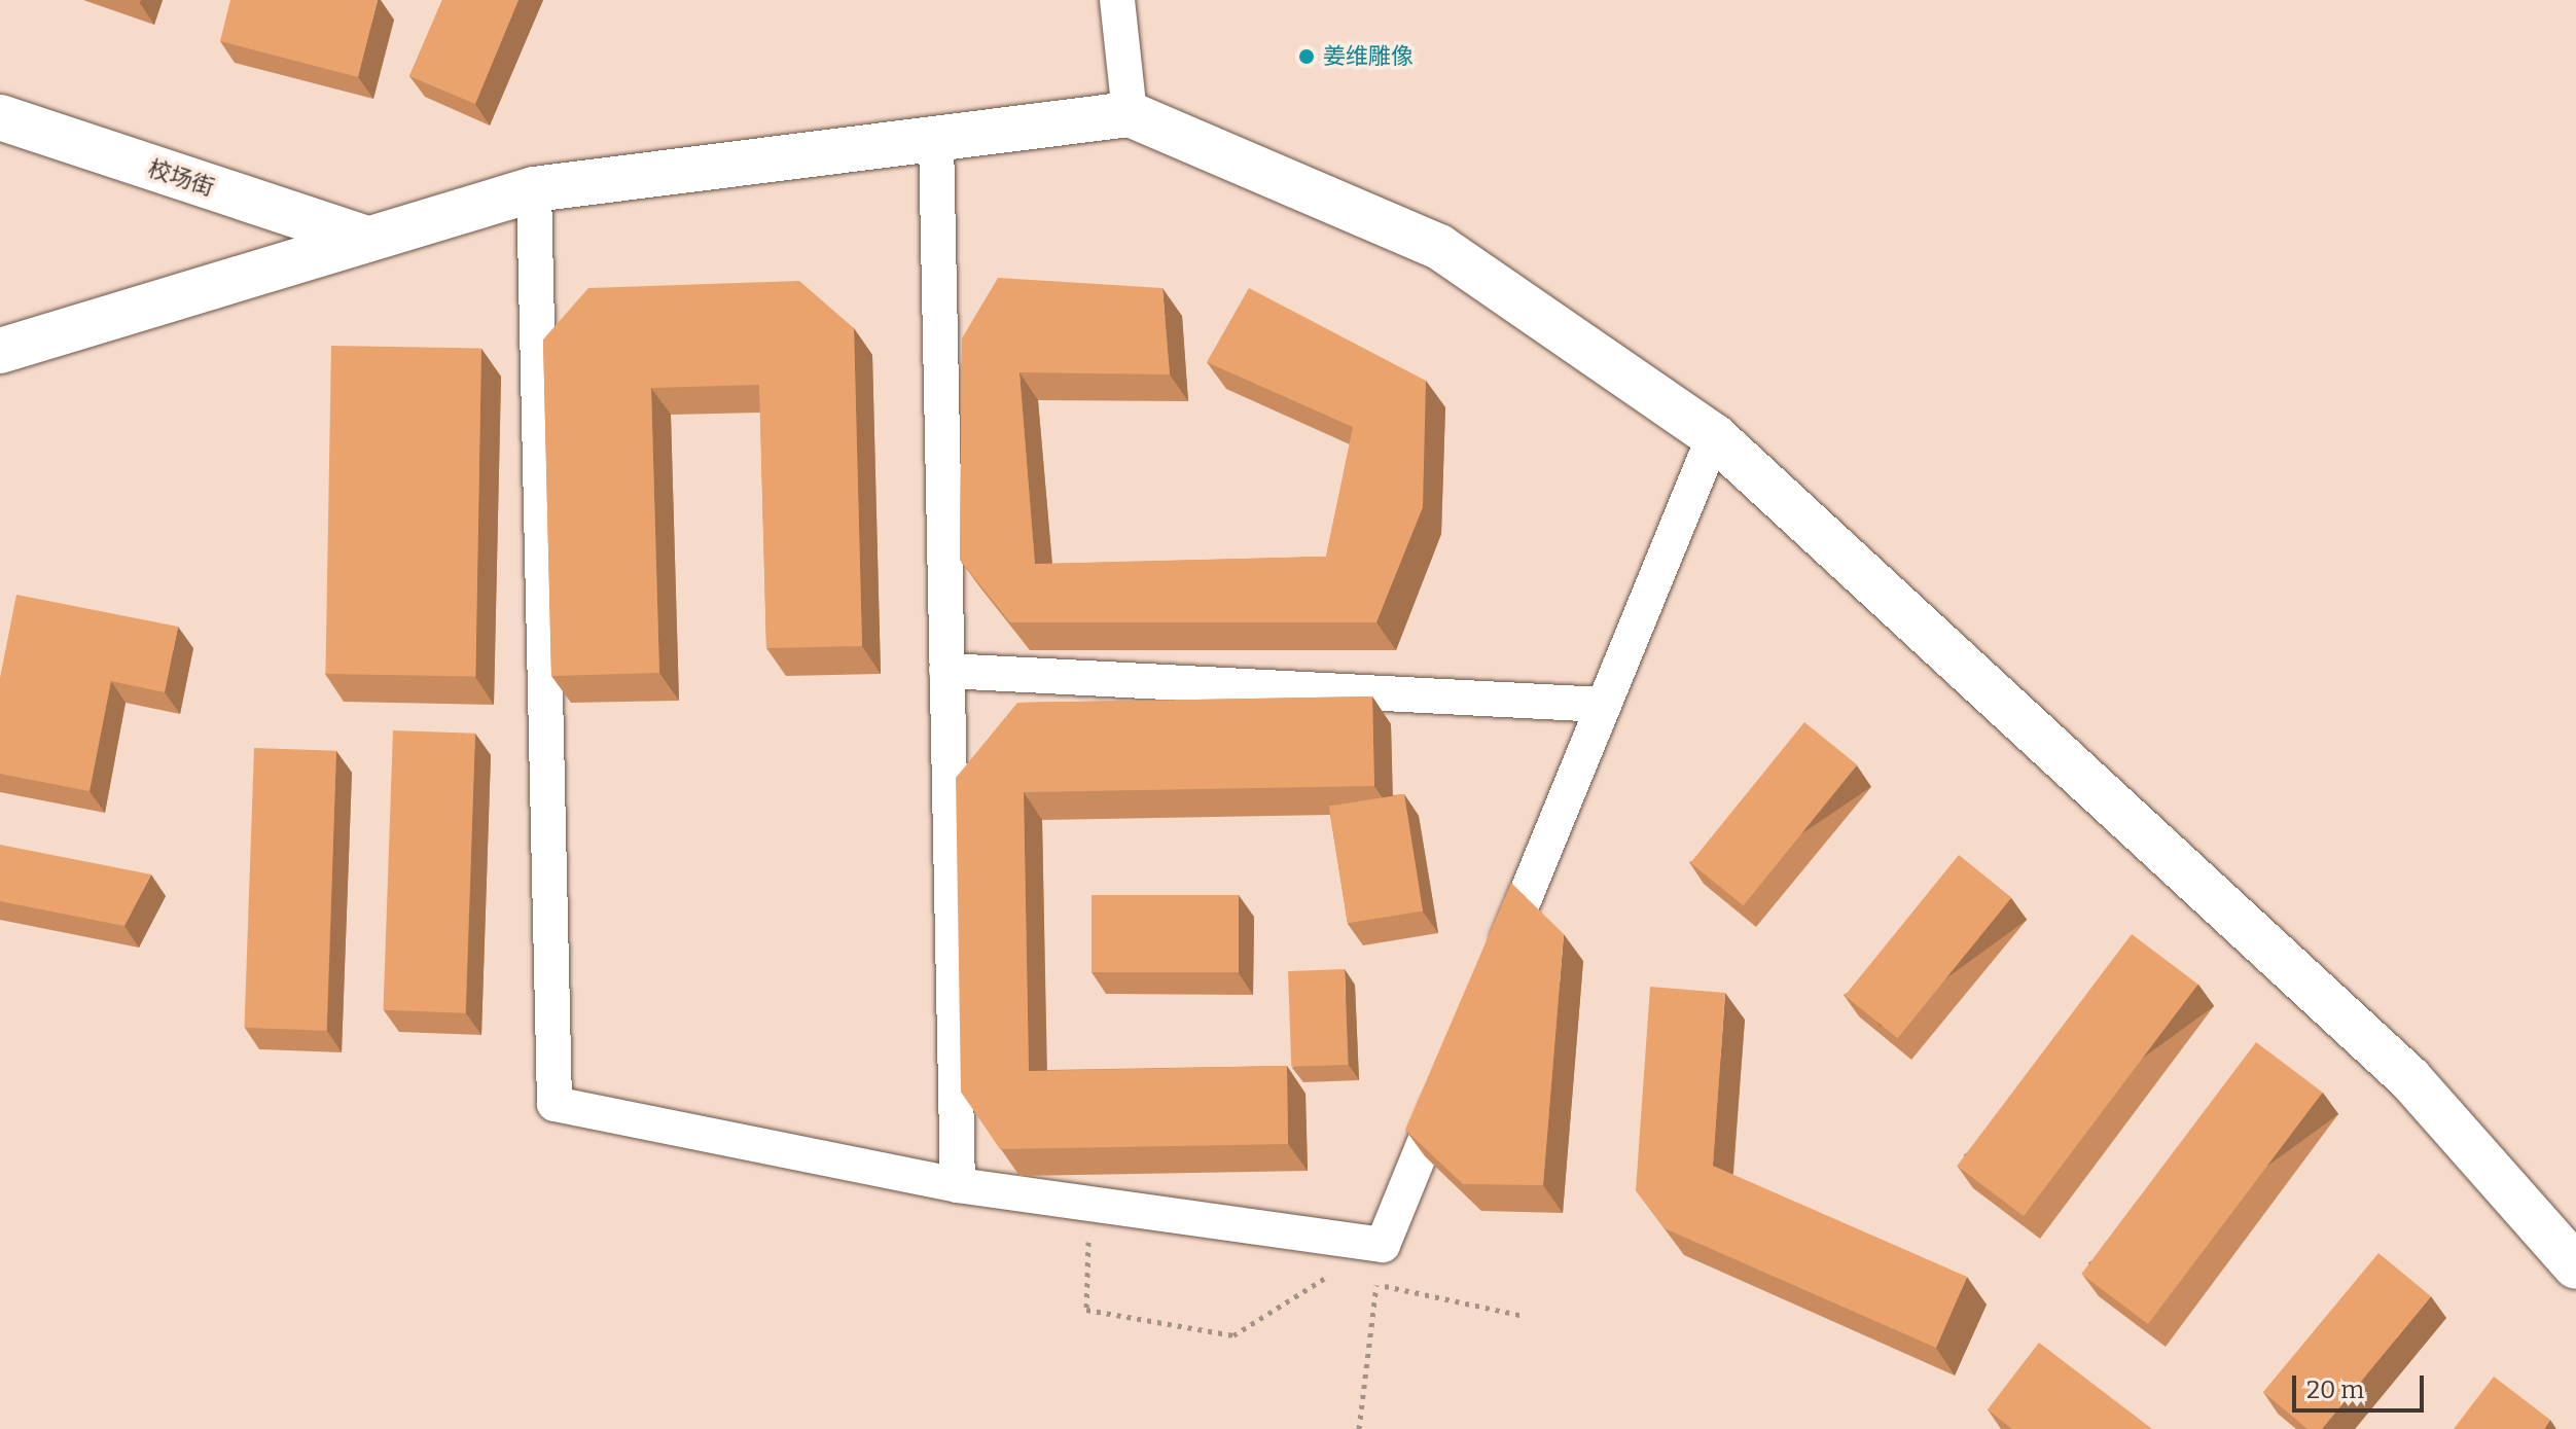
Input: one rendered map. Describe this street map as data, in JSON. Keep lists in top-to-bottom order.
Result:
{
  "streets": {
    "street": ["校场街"]
  },
  "places": ["姜维雕像"],
  "scale_bar": "20 m"
}
